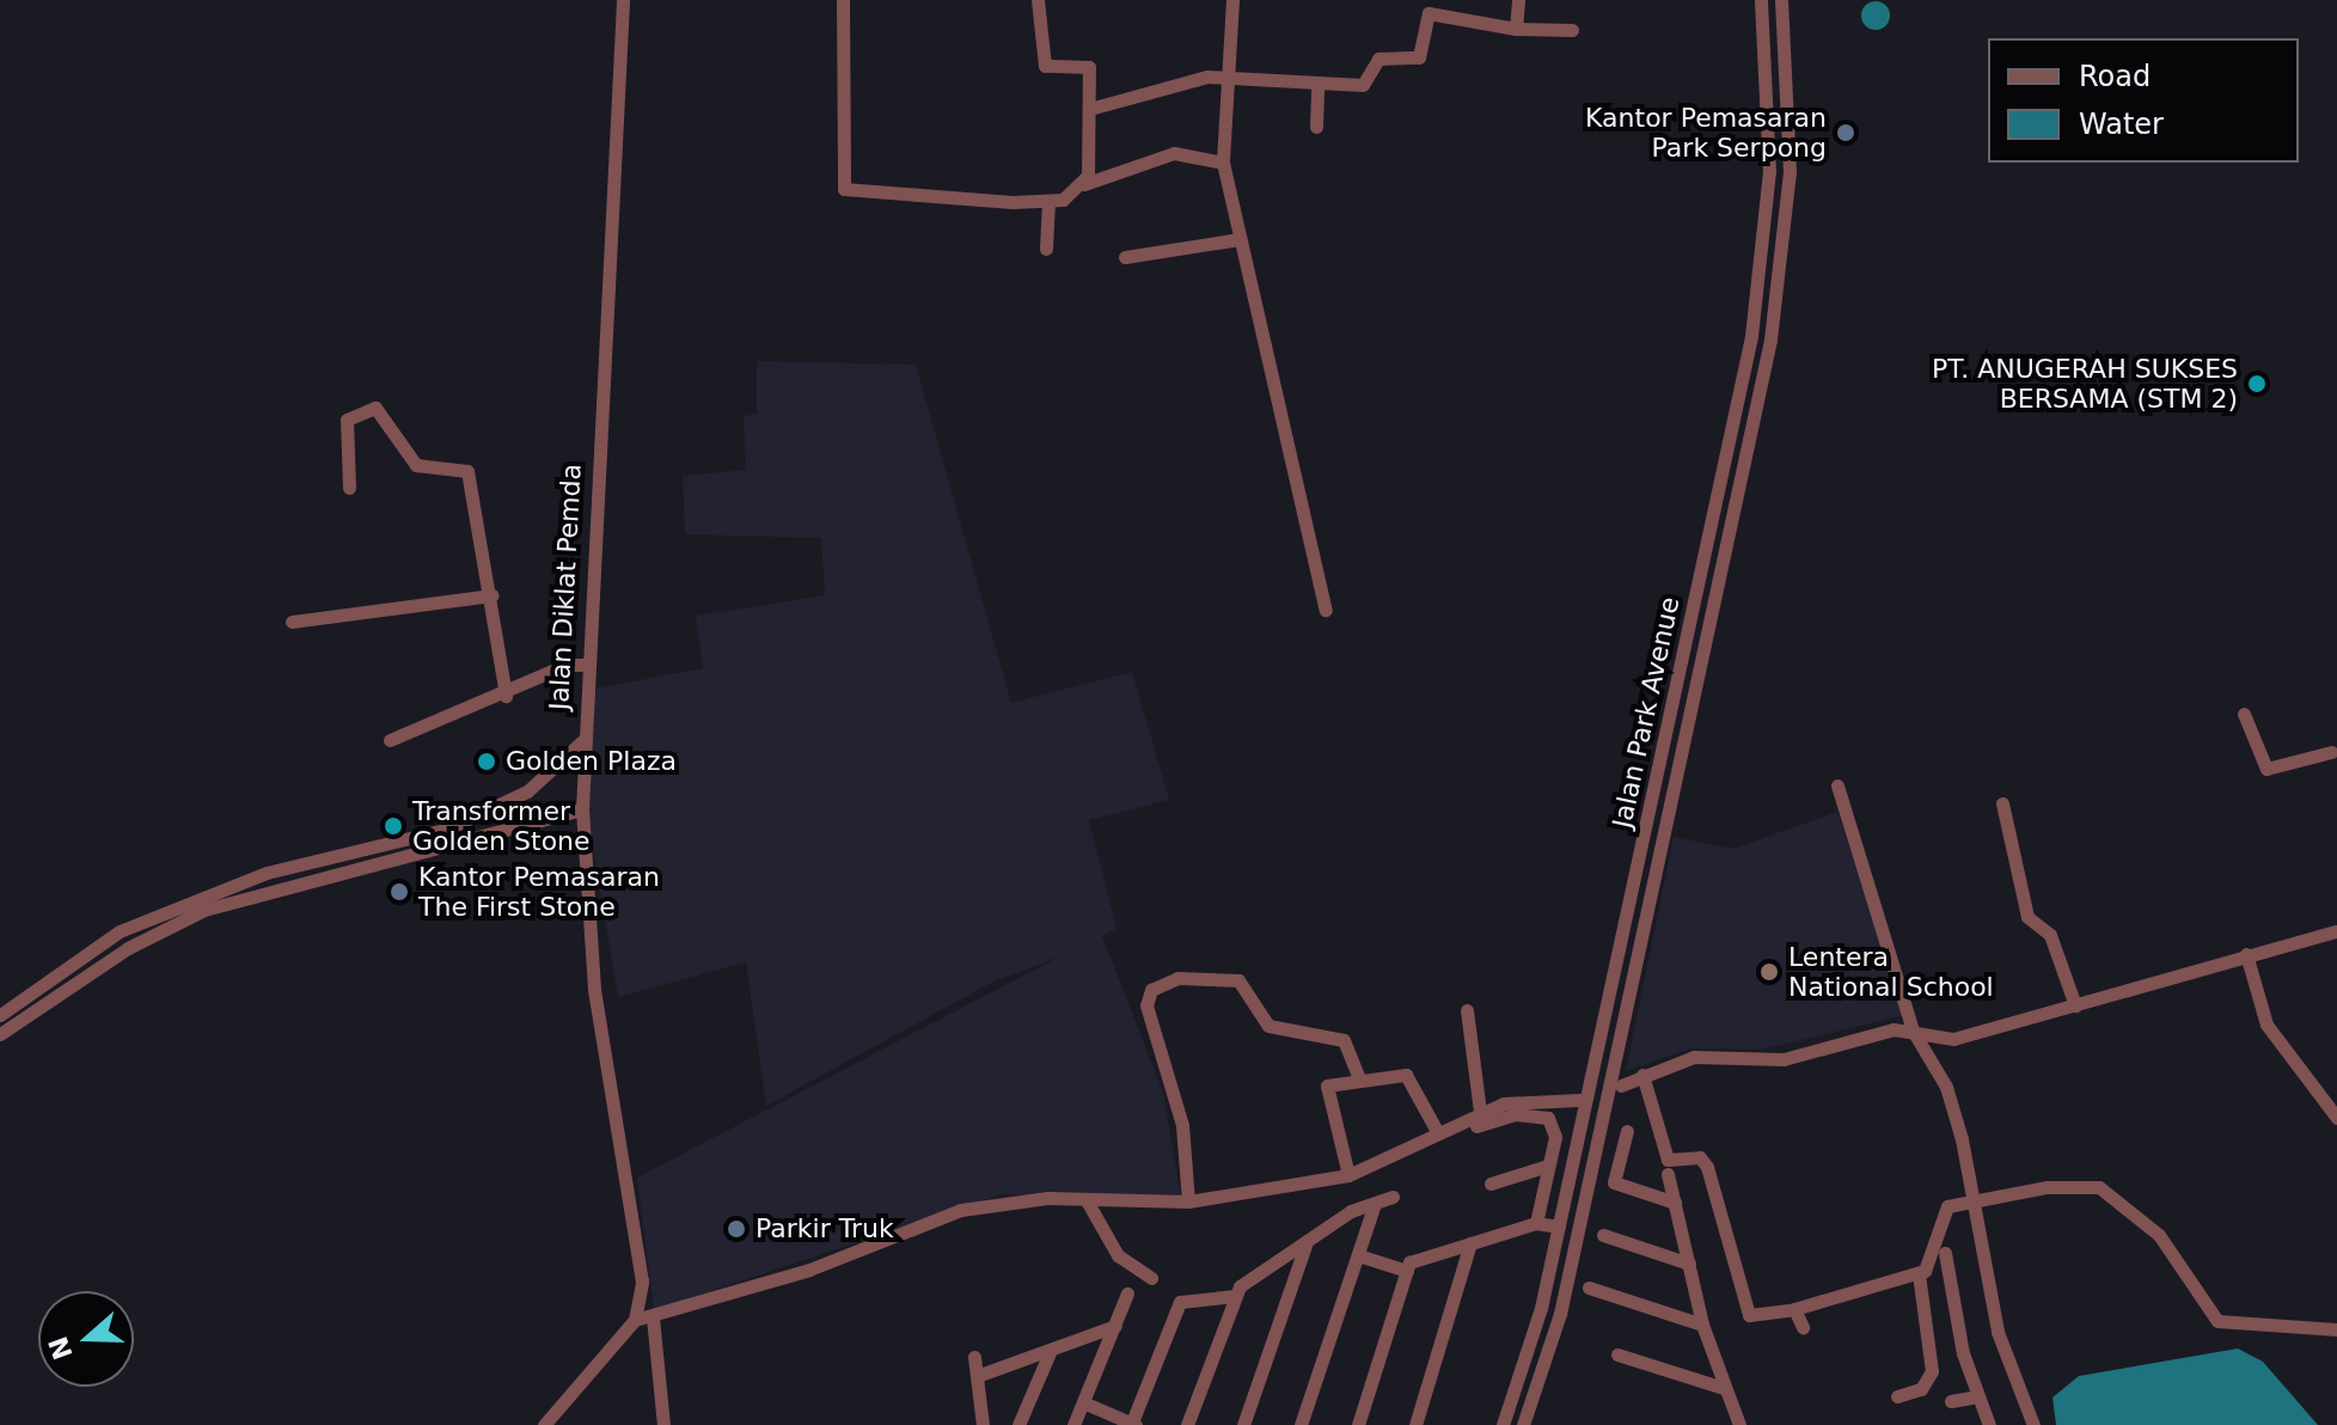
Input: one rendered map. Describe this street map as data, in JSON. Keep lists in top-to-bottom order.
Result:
{
  "streets": {
    "street": ["Jalan Diklat Pemda", "Jalan Park Avenue"]
  },
  "places": [
    "Kantor Pemasaran Park Serpong",
    "PT. ANUGERAH SUKSES BERSAMA (STM 2)",
    "Golden Plaza",
    "Transformer Golden Stone",
    "Kantor Pemasaran The First Stone",
    "Lentera National School",
    "Parkir Truk"
  ],
  "legend": ["Road", "Water"],
  "north": "left"
}
